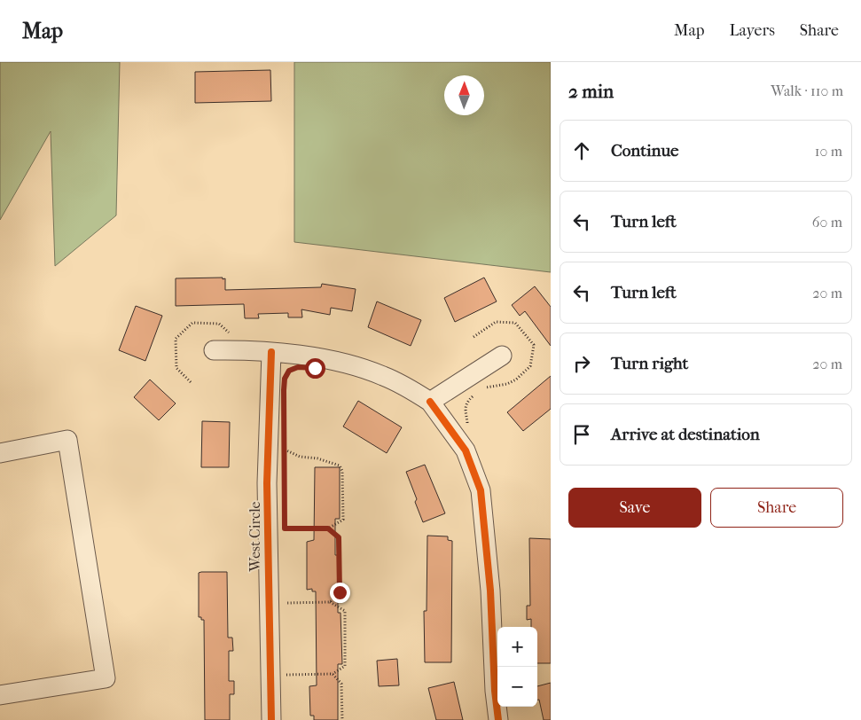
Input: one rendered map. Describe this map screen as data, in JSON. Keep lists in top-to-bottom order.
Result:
{
  "streets": {
    "street": ["West Circle"]
  },
  "north": "top",
  "page": {
    "header": "Map",
    "nav": ["Map", "Layers", "Share"],
    "heading": ["2 min", "Walk · 110 m"],
    "list": [
      ["Continue", "10 m"],
      ["Turn left", "60 m"],
      ["Turn left", "20 m"],
      ["Turn right", "20 m"],
      "Arrive at destination"
    ],
    "buttons": ["Save", "Share"],
    "map_buttons": ["+", "−"]
  }
}
